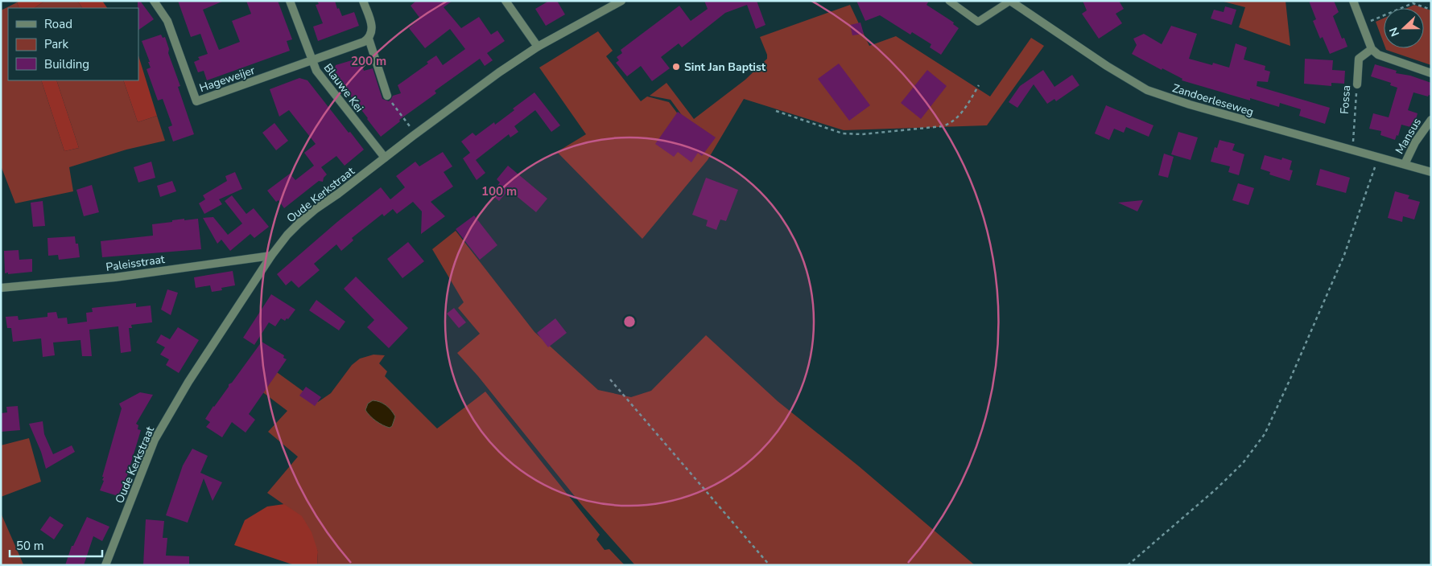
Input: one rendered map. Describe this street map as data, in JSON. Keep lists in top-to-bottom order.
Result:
{
  "streets": {
    "street": [
      "Hageweijer",
      "Blauwe Kei",
      "Zandoerleseweg",
      "Fossa",
      "Mansus",
      "Oude Kerkstraat",
      "Paleisstraat"
    ]
  },
  "crossings": [
    ["Hageweijer", "Blauwe Kei"],
    ["Blauwe Kei", "Oude Kerkstraat"],
    ["Zandoerleseweg", "Fossa"],
    ["Zandoerleseweg", "Mansus"],
    ["Oude Kerkstraat", "Paleisstraat"]
  ],
  "places": ["Sint Jan Baptist"],
  "legend": ["Road", "Park", "Building"],
  "scale_bar": "50 m",
  "north": "left",
  "rings": ["200 m", "100 m"]
}
